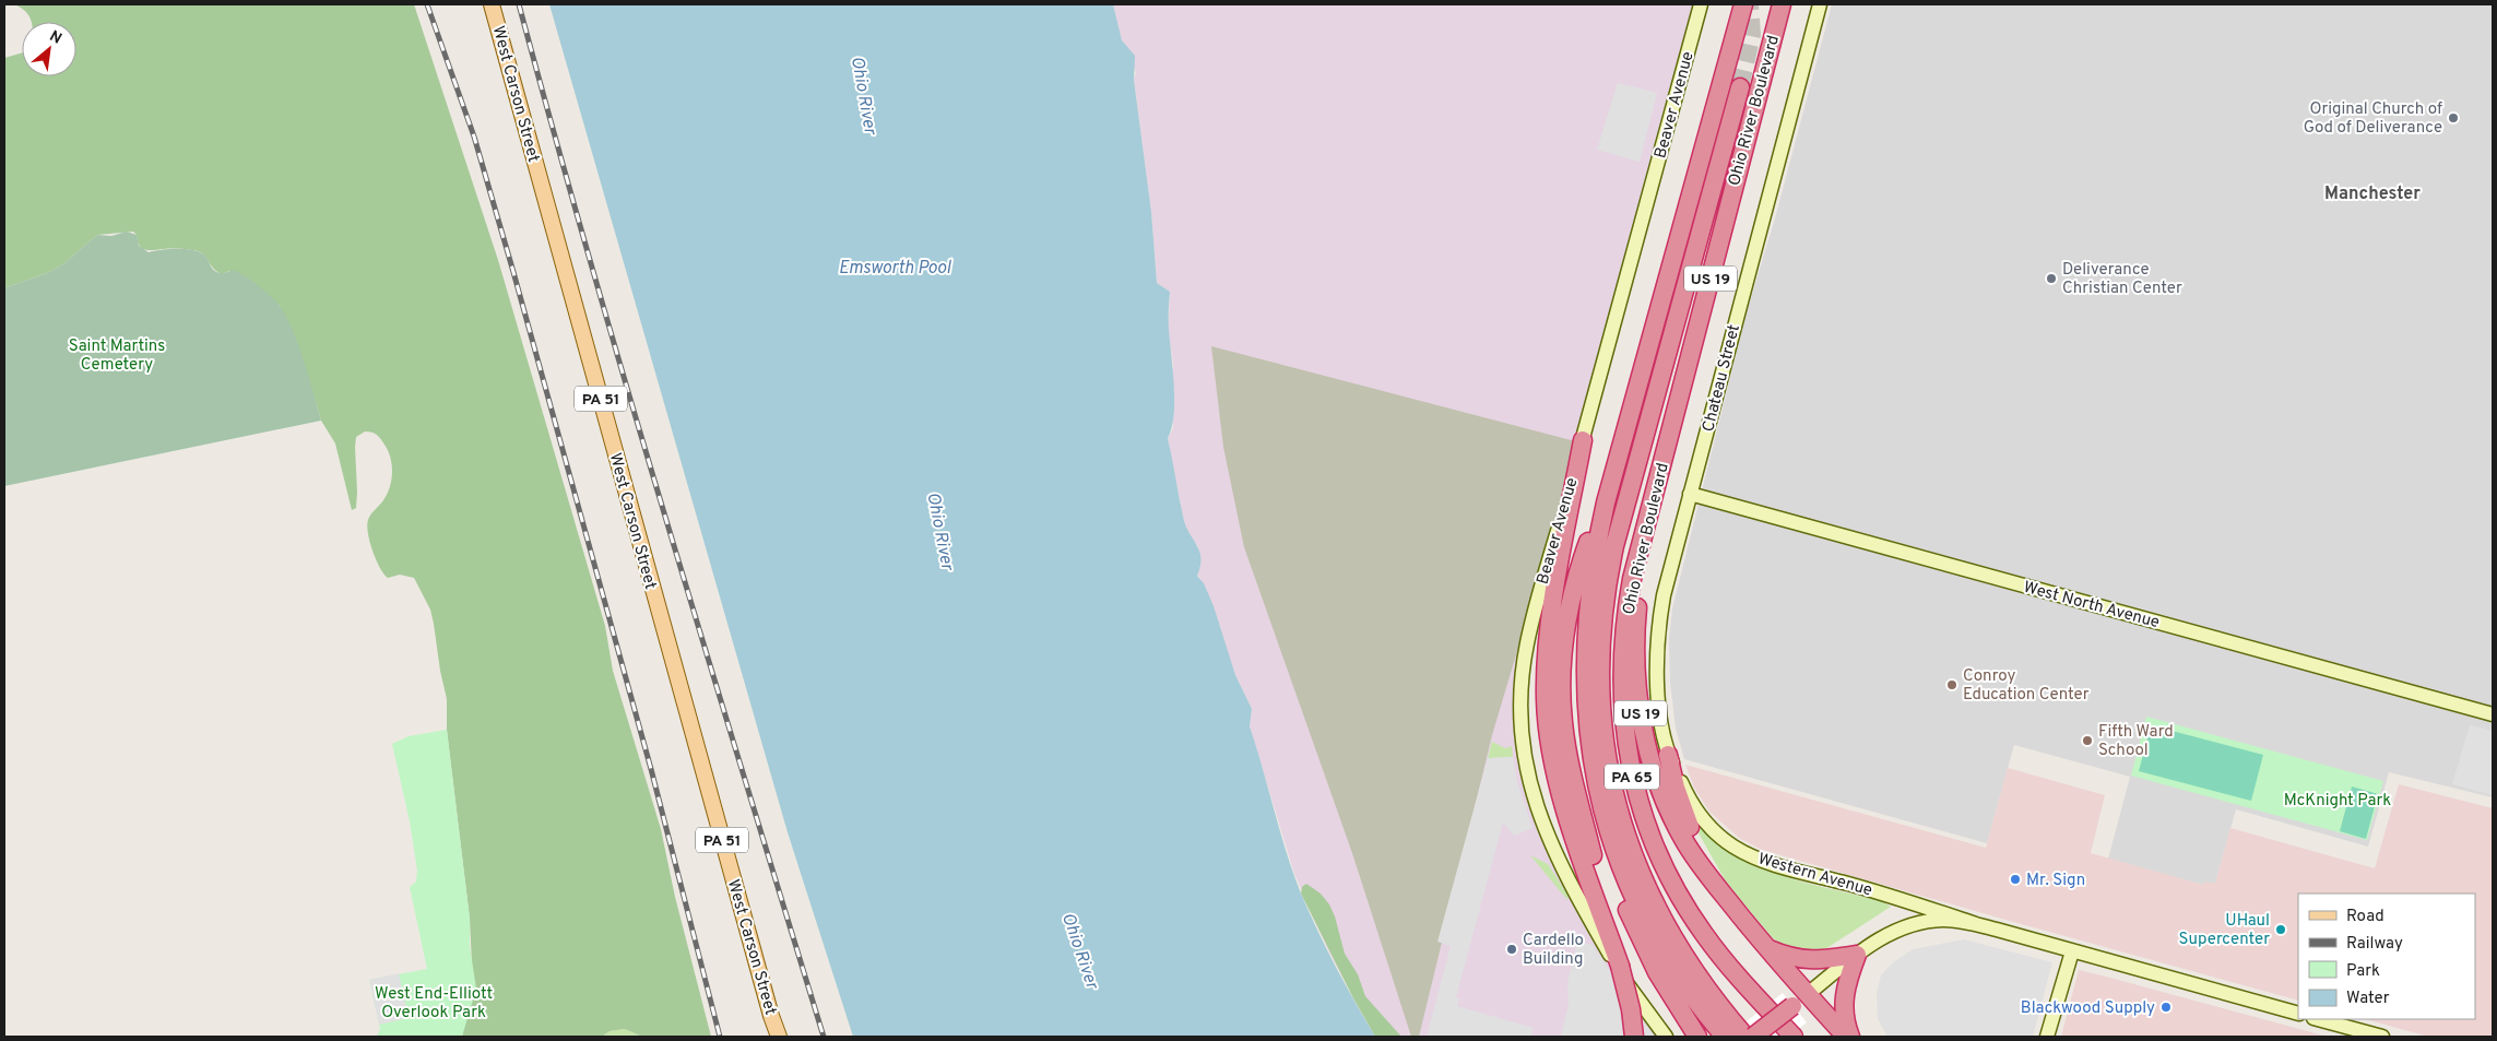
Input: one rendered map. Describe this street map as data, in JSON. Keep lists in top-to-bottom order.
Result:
{
  "streets": {
    "highway": ["Ohio River Boulevard", "US 19", "PA 65"],
    "main road": [
      "West Carson Street",
      "Beaver Avenue",
      "Chateau Street",
      "PA 51",
      "West North Avenue",
      "Western Avenue"
    ]
  },
  "crossings": [
    ["Ohio River Boulevard", "US 19"],
    ["US 19", "PA 65"],
    ["US 19", "Western Avenue"],
    ["Chateau Street", "West North Avenue"],
    ["Chateau Street", "Western Avenue"]
  ],
  "districts": ["Manchester"],
  "water": ["Ohio River", "Emsworth Pool"],
  "parks": ["Saint Martins Cemetery", "McKnight Park", "West End-Elliott Overlook Park"],
  "places": [
    "Original Church of God of Deliverance",
    "Deliverance Christian Center",
    "Conroy Education Center",
    "Fifth Ward School",
    "Mr. Sign",
    "UHaul Supercenter",
    "Cardello Building",
    "Blackwood Supply"
  ],
  "legend": [
    "Road",
    "Railway",
    "Park",
    "Water"
  ],
  "north": "top right"
}
